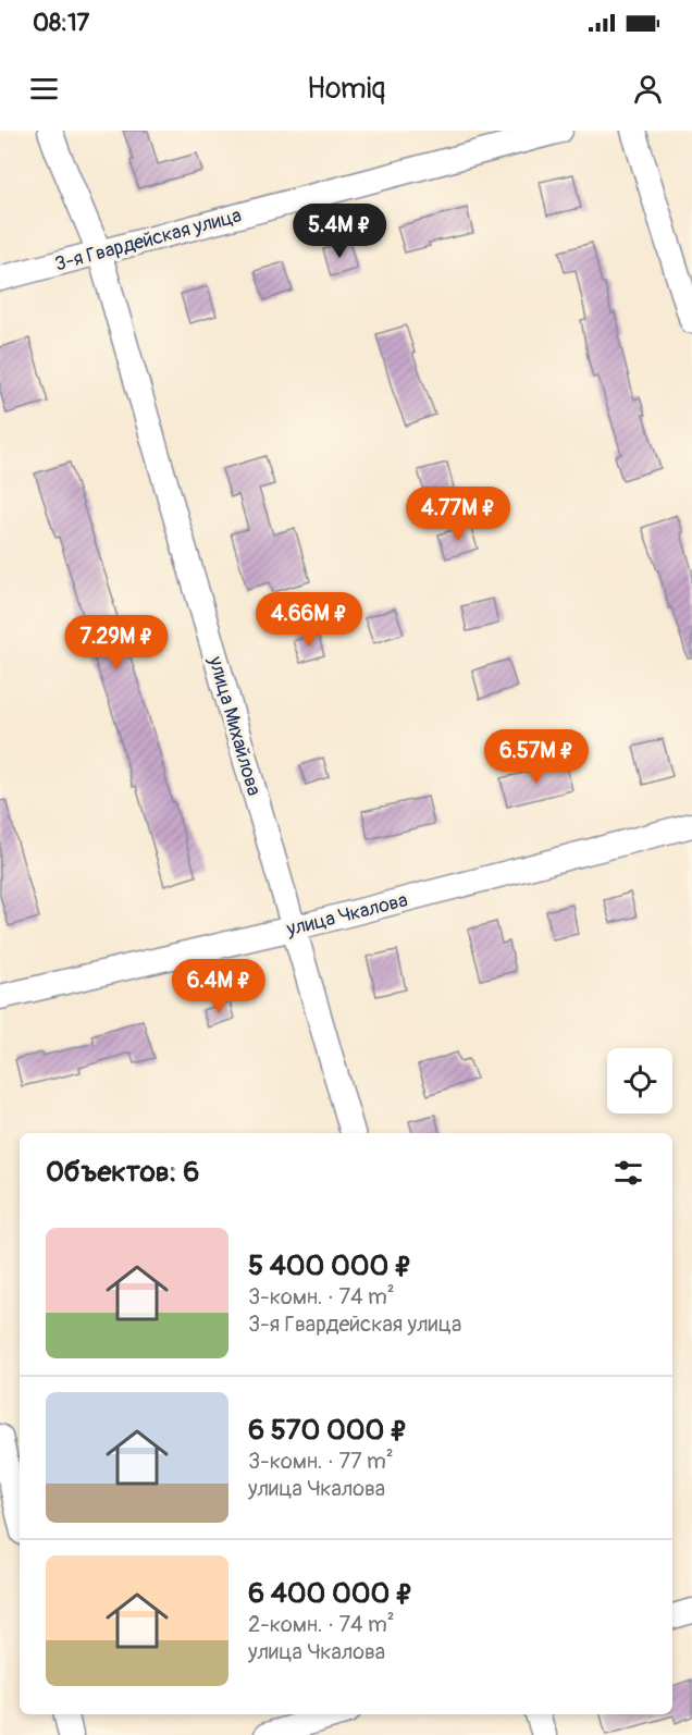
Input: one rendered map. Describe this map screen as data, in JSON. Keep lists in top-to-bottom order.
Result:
{
  "streets": {
    "street": ["3-я Гвардейская улица", "улица Михайлова", "улица Чкалова"]
  },
  "crossings": [
    ["3-я Гвардейская улица", "улица Михайлова"],
    ["улица Михайлова", "улица Чкалова"]
  ],
  "page": {
    "status": "08:17",
    "header": "Homiq",
    "price": [
      "5.4M ₽",
      "4.77M ₽",
      "4.66M ₽",
      "7.29M ₽",
      "6.57M ₽",
      "6.4M ₽"
    ],
    "heading": "Объектов: 6",
    "list": [
      {
        "name": "5 400 000 ₽",
        "note": "3-комн. · 74 m² · 3-я Гвардейская улица"
      },
      {
        "name": "6 570 000 ₽",
        "note": "3-комн. · 77 m² · улица Чкалова"
      },
      {
        "name": "6 400 000 ₽",
        "note": "2-комн. · 74 m² · улица Чкалова"
      }
    ]
  }
}
